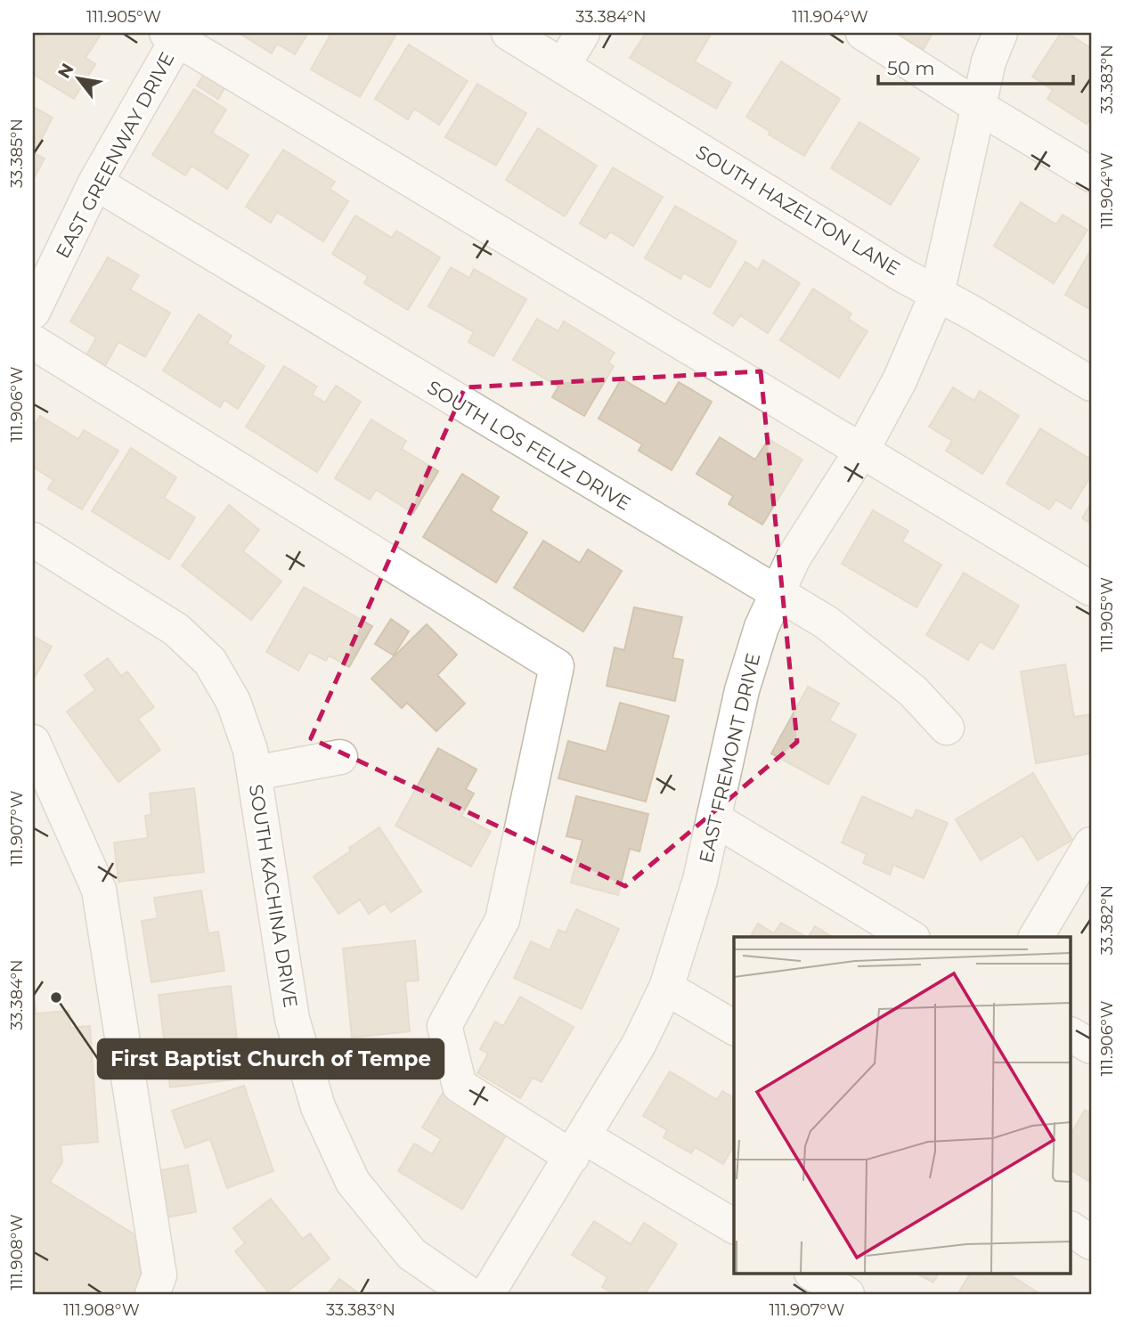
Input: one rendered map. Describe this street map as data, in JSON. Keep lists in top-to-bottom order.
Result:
{
  "streets": {
    "street": [
      "EAST GREENWAY DRIVE",
      "SOUTH HAZELTON LANE",
      "SOUTH LOS FELIZ DRIVE",
      "EAST FREMONT DRIVE",
      "SOUTH KACHINA DRIVE"
    ]
  },
  "crossings": [
    ["EAST GREENWAY DRIVE", "SOUTH LOS FELIZ DRIVE"],
    ["SOUTH HAZELTON LANE", "EAST FREMONT DRIVE"],
    ["SOUTH LOS FELIZ DRIVE", "EAST FREMONT DRIVE"]
  ],
  "places": ["First Baptist Church of Tempe"],
  "scale_bar": "50 m",
  "north": "top left",
  "coordinates": [
    "111.905°W",
    "33.384°N",
    "111.904°W",
    "33.383°N",
    "33.385°N",
    "111.906°W",
    "111.907°W",
    "33.382°N",
    "111.908°W"
  ]
}
